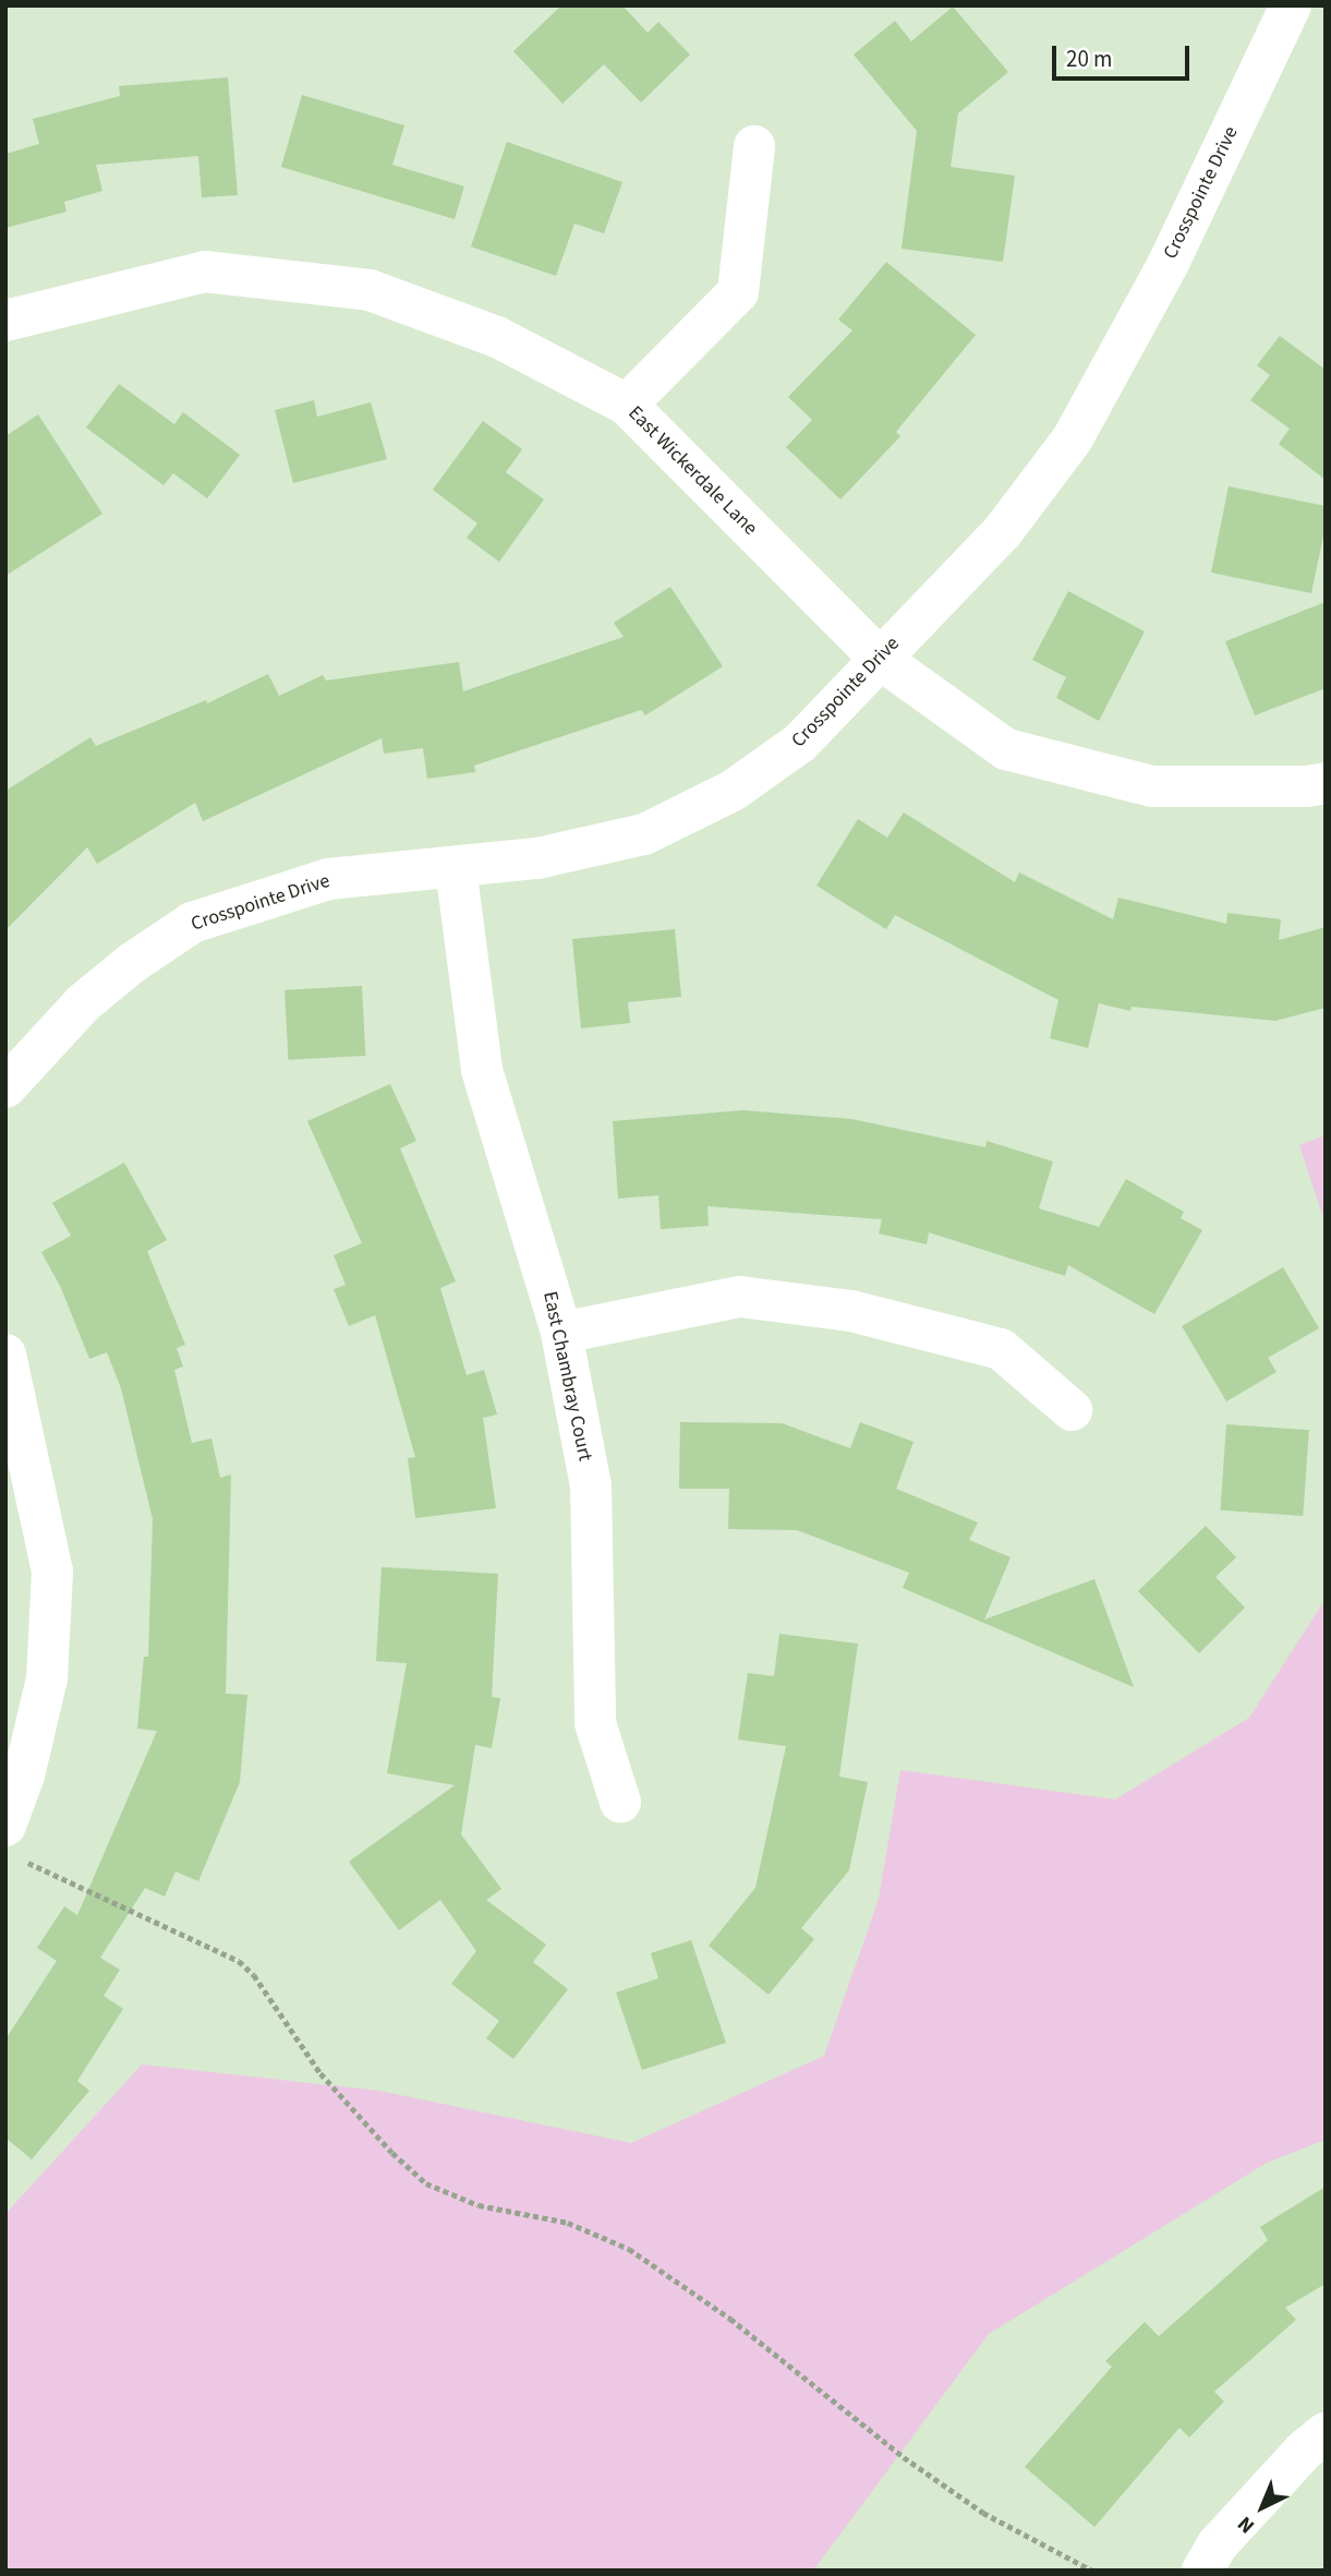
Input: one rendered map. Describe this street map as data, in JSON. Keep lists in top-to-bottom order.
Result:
{
  "streets": {
    "street": ["Crosspointe Drive", "East Wickerdale Lane", "East Chambray Court"]
  },
  "crossings": [
    ["Crosspointe Drive", "East Wickerdale Lane"],
    ["Crosspointe Drive", "East Chambray Court"]
  ],
  "scale_bar": "20 m",
  "north": "bottom left"
}
